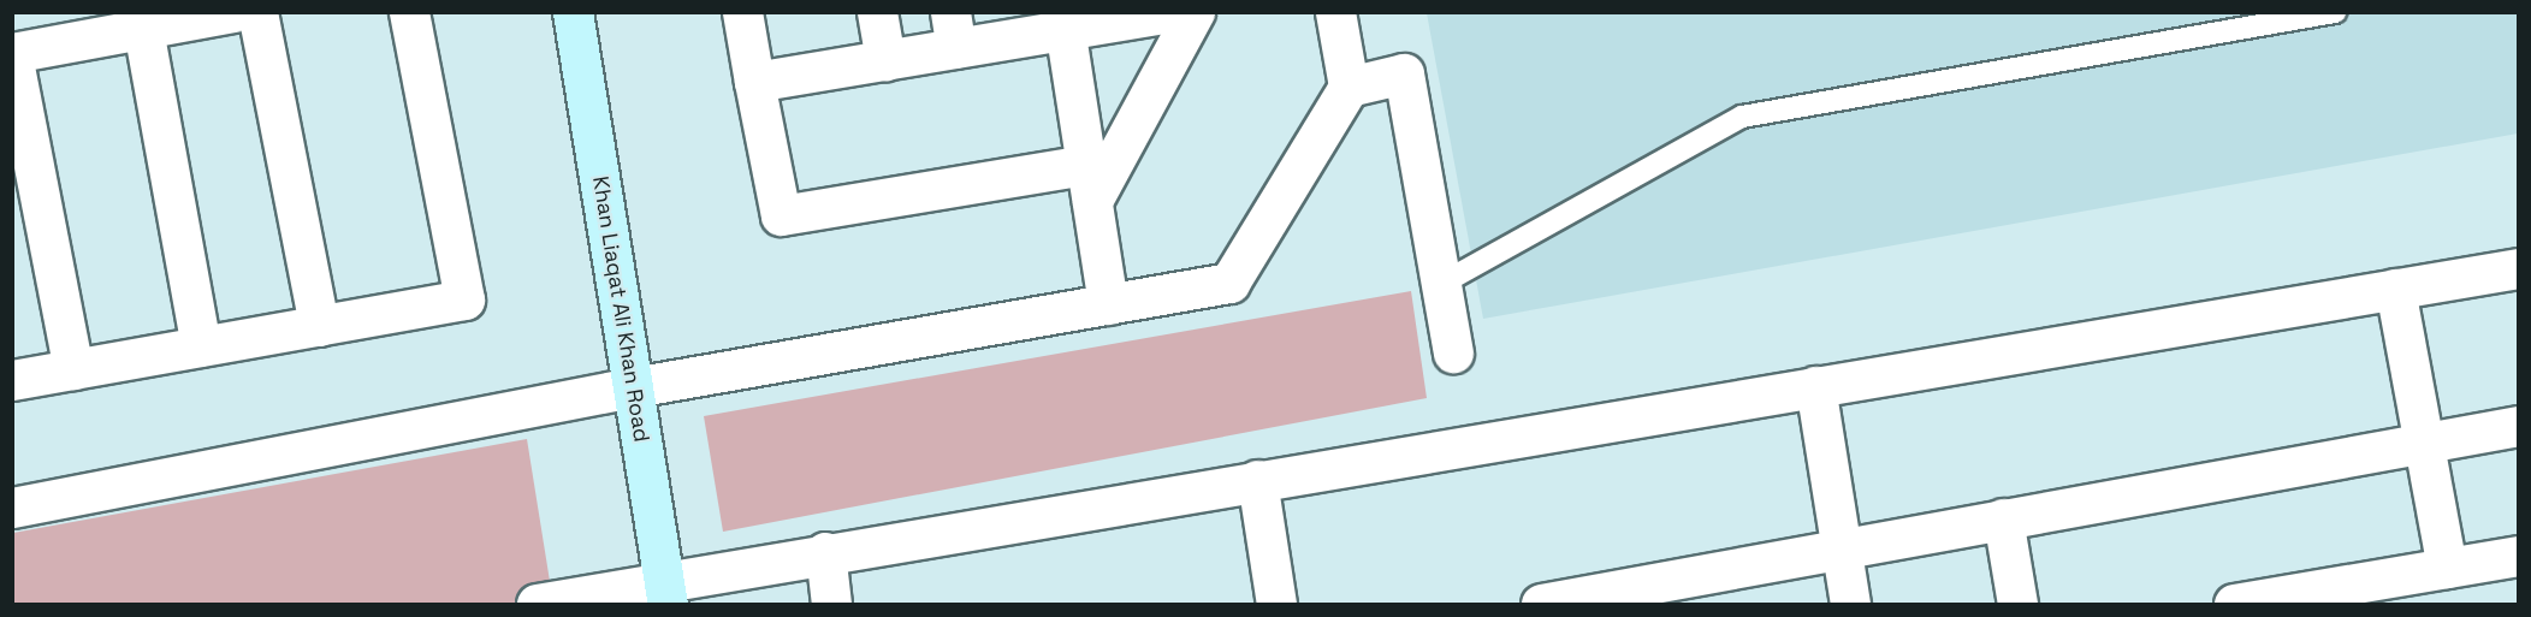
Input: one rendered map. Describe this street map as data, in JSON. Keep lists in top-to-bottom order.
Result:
{
  "streets": {
    "street": ["Khan Liaqat Ali Khan Road"]
  }
}
